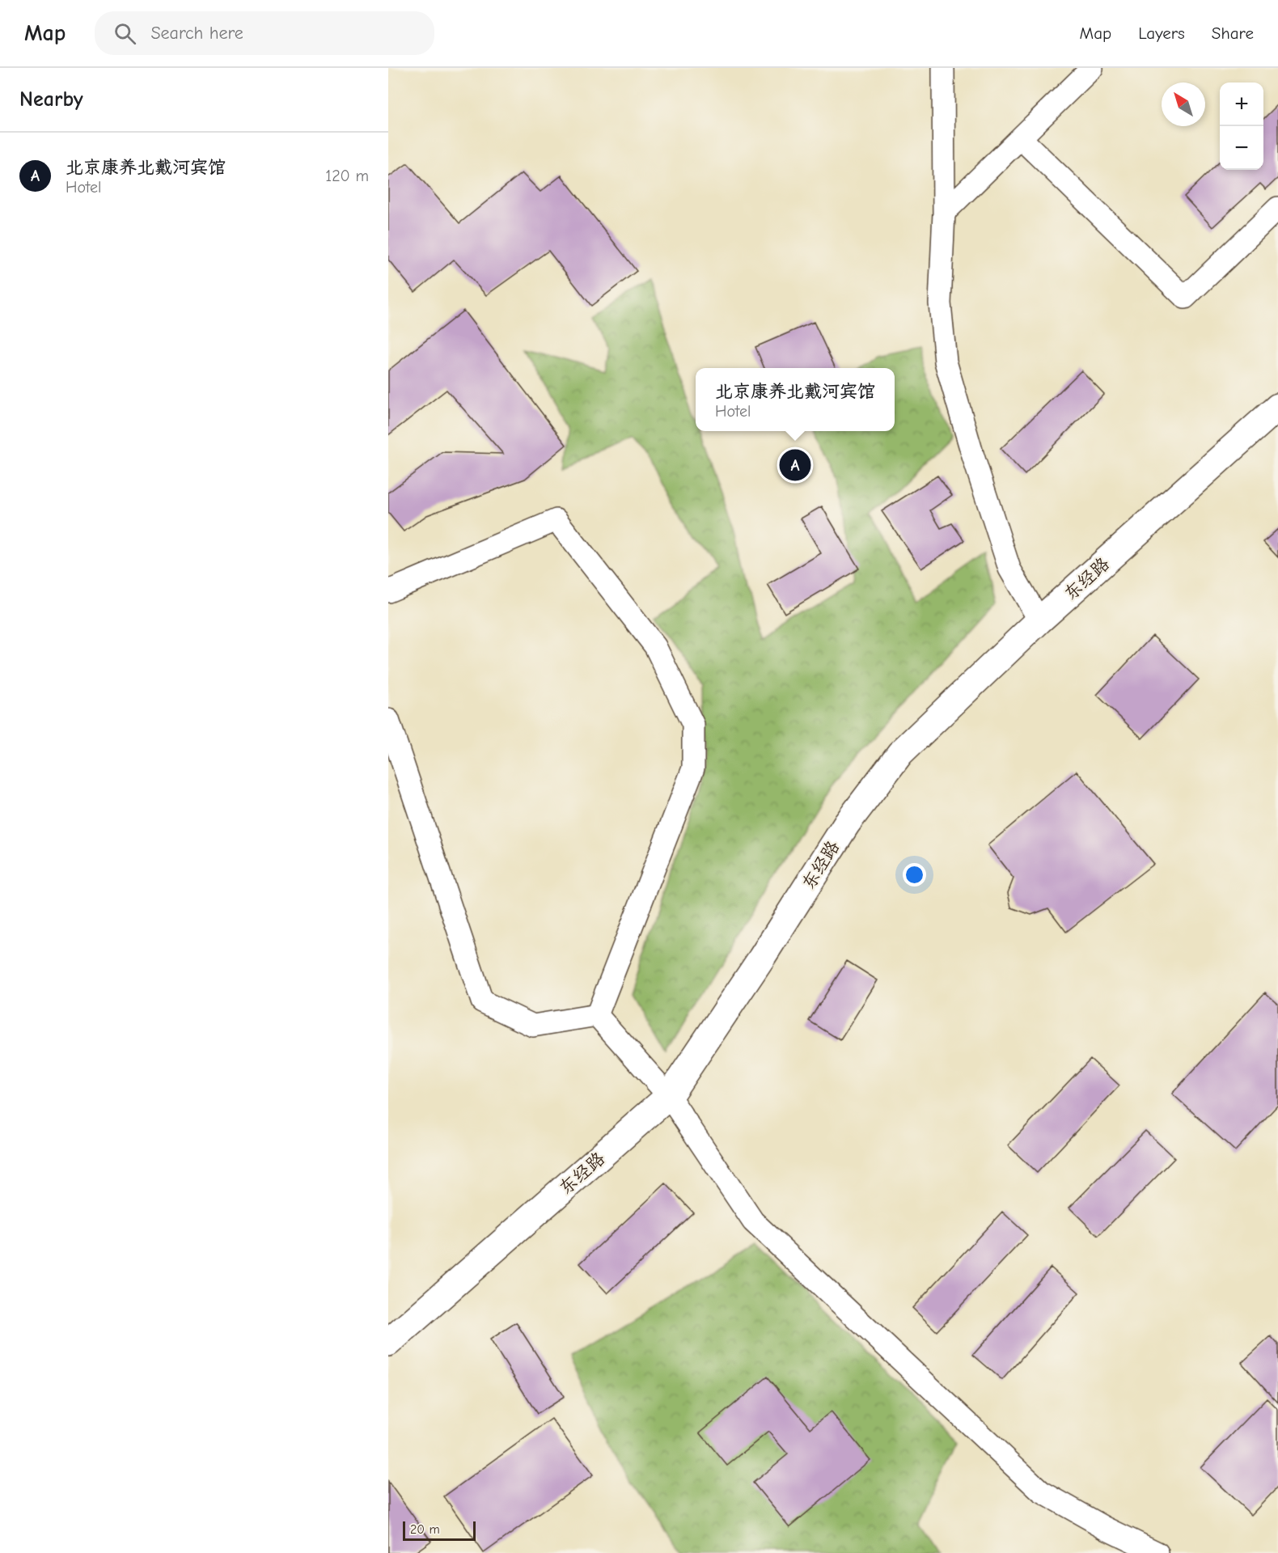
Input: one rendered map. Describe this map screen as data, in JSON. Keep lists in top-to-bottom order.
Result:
{
  "streets": {
    "main road": ["东经路"]
  },
  "scale_bar": "20 m",
  "north": "top left",
  "page": {
    "header": "Map",
    "search": "Search here",
    "nav": ["Map", "Layers", "Share"],
    "heading": "Nearby",
    "map_buttons": ["+", "−"],
    "list": [
      {
        "mark": "A",
        "name": "北京康养北戴河宾馆",
        "note": "Hotel",
        "value": "120 m"
      }
    ],
    "popup": ["北京康养北戴河宾馆", "Hotel"],
    "pins": "A",
    "scale": "20 m"
  }
}
